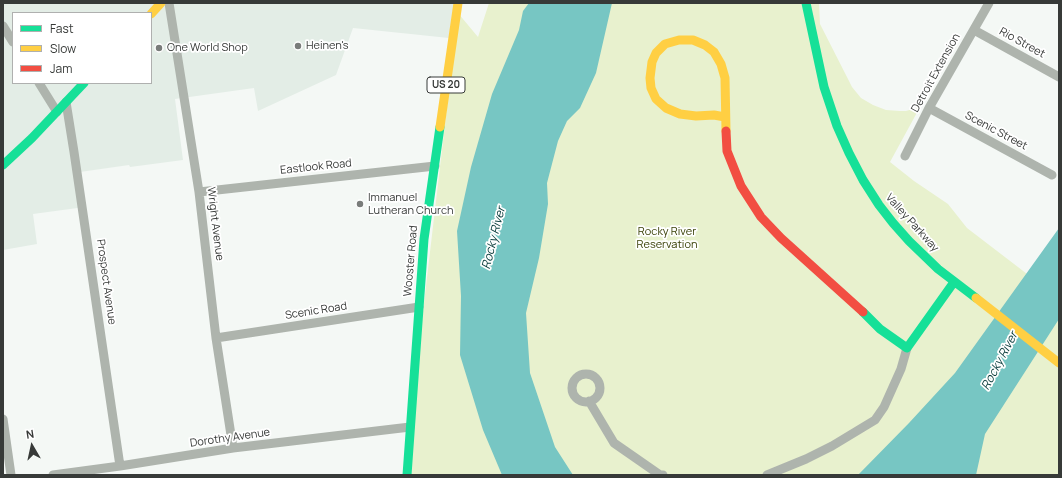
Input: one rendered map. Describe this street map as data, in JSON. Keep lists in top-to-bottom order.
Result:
{
  "streets": {
    "street": [
      "Rio Street",
      "Detroit Extension",
      "US 20",
      "Scenic Street",
      "Eastlook Road",
      "Valley Parkway",
      "Wright Avenue",
      "Wooster Road",
      "Prospect Avenue",
      "Scenic Road",
      "Dorothy Avenue"
    ]
  },
  "crossings": [
    ["Rio Street", "Detroit Extension"],
    ["Detroit Extension", "Scenic Street"],
    ["Eastlook Road", "Wright Avenue"],
    ["Eastlook Road", "Wooster Road"],
    ["Wright Avenue", "Scenic Road"],
    ["Wright Avenue", "Dorothy Avenue"],
    ["Wooster Road", "Scenic Road"],
    ["Wooster Road", "Dorothy Avenue"],
    ["Prospect Avenue", "Dorothy Avenue"]
  ],
  "water": ["Rocky River"],
  "parks": ["Rocky River Reservation"],
  "places": ["Heinen's", "One World Shop", "Immanuel Lutheran Church"],
  "legend": ["Fast", "Slow", "Jam"],
  "north": "top"
}
